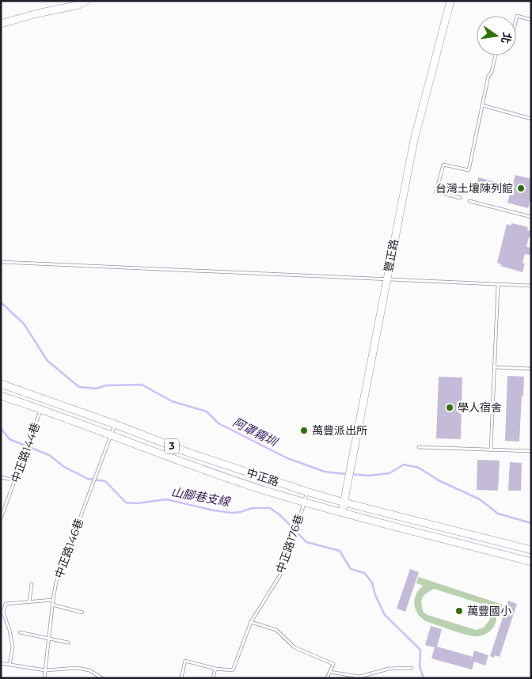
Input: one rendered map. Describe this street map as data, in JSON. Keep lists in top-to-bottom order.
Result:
{
  "streets": {
    "main road": ["豐正路", "3", "中正路"],
    "lane": ["中正路144巷", "中正路176巷", "中正路146巷"]
  },
  "crossings": [
    ["豐正路", "中正路"],
    ["中正路144巷", "中正路"],
    ["中正路", "中正路176巷"],
    ["中正路", "中正路146巷"]
  ],
  "water": ["阿罩霧圳", "山腳巷支線"],
  "places": [
    "台灣土壤陳列館",
    "學人宿舍",
    "萬豐派出所",
    "萬豐國小"
  ],
  "north": "right"
}
